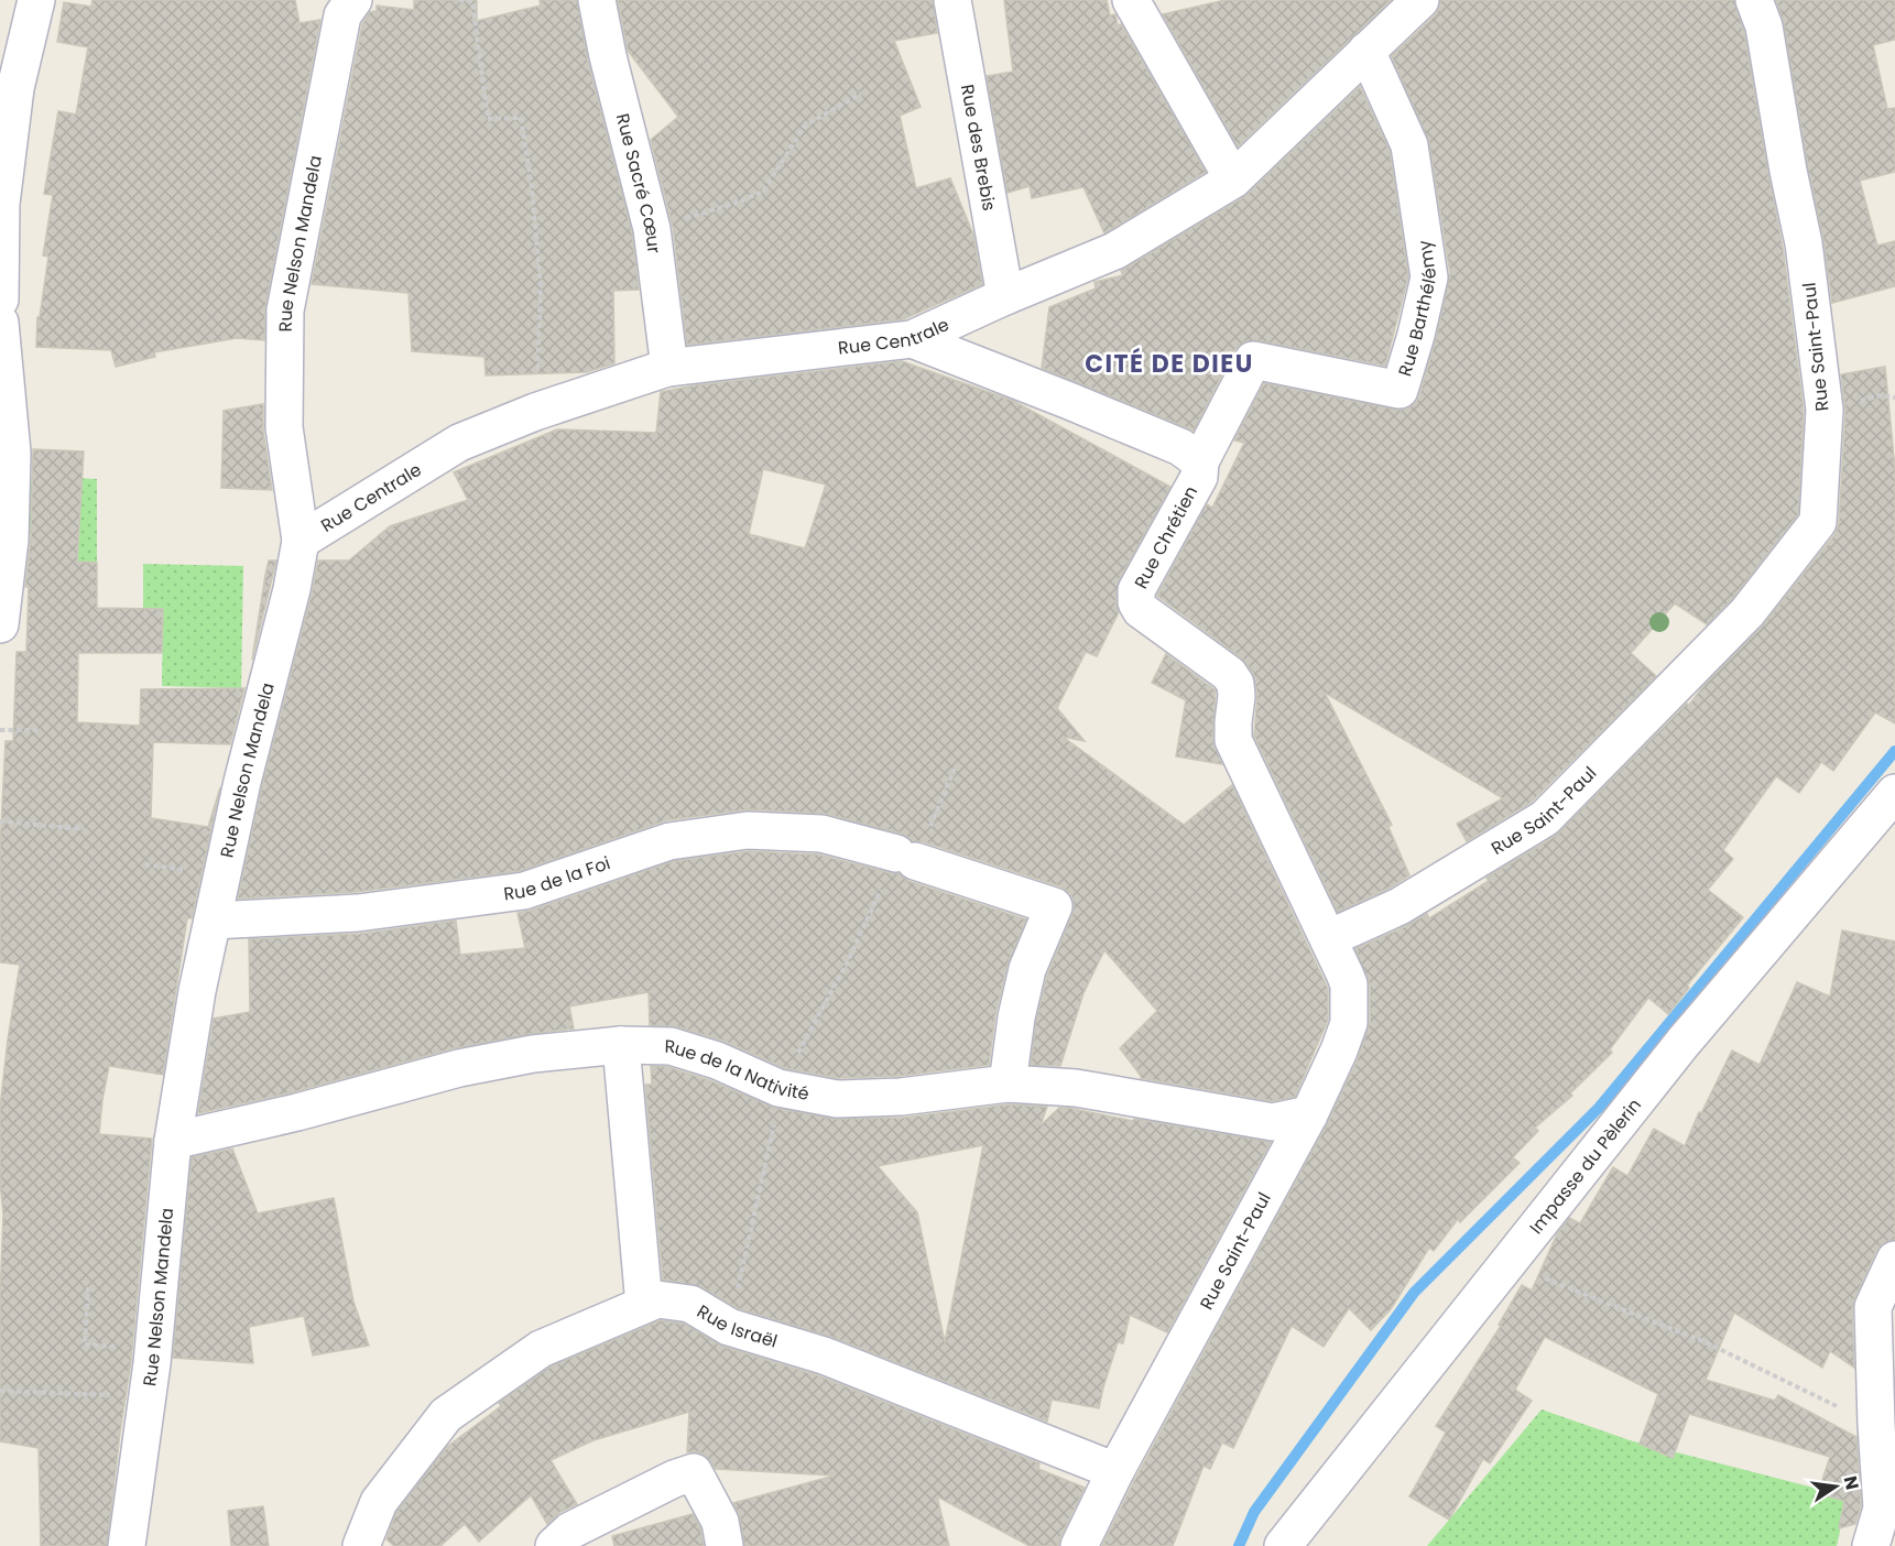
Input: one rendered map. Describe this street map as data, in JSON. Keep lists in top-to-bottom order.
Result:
{
  "streets": {
    "street": [
      "Rue des Brebis",
      "Rue Sacré Cœur",
      "Rue Nelson Mandela",
      "Rue Barthélémy",
      "Rue Centrale",
      "Rue Saint-Paul",
      "Rue Chrétien",
      "Rue de la Foi",
      "Rue de la Nativité",
      "Impasse du Pèlerin",
      "Rue Israël"
    ]
  },
  "crossings": [
    ["Rue des Brebis", "Rue Centrale"],
    ["Rue Sacré Cœur", "Rue Centrale"],
    ["Rue Nelson Mandela", "Rue Centrale"],
    ["Rue Nelson Mandela", "Rue de la Foi"],
    ["Rue Nelson Mandela", "Rue de la Nativité"],
    ["Rue Barthélémy", "Rue Centrale"],
    ["Rue Barthélémy", "Rue Chrétien"],
    ["Rue Centrale", "Rue Chrétien"],
    ["Rue Saint-Paul", "Rue Chrétien"],
    ["Rue Saint-Paul", "Rue de la Nativité"],
    ["Rue Saint-Paul", "Rue Israël"],
    ["Rue de la Foi", "Rue de la Nativité"]
  ],
  "districts": ["CITÉ DE DIEU"],
  "north": "right"
}
